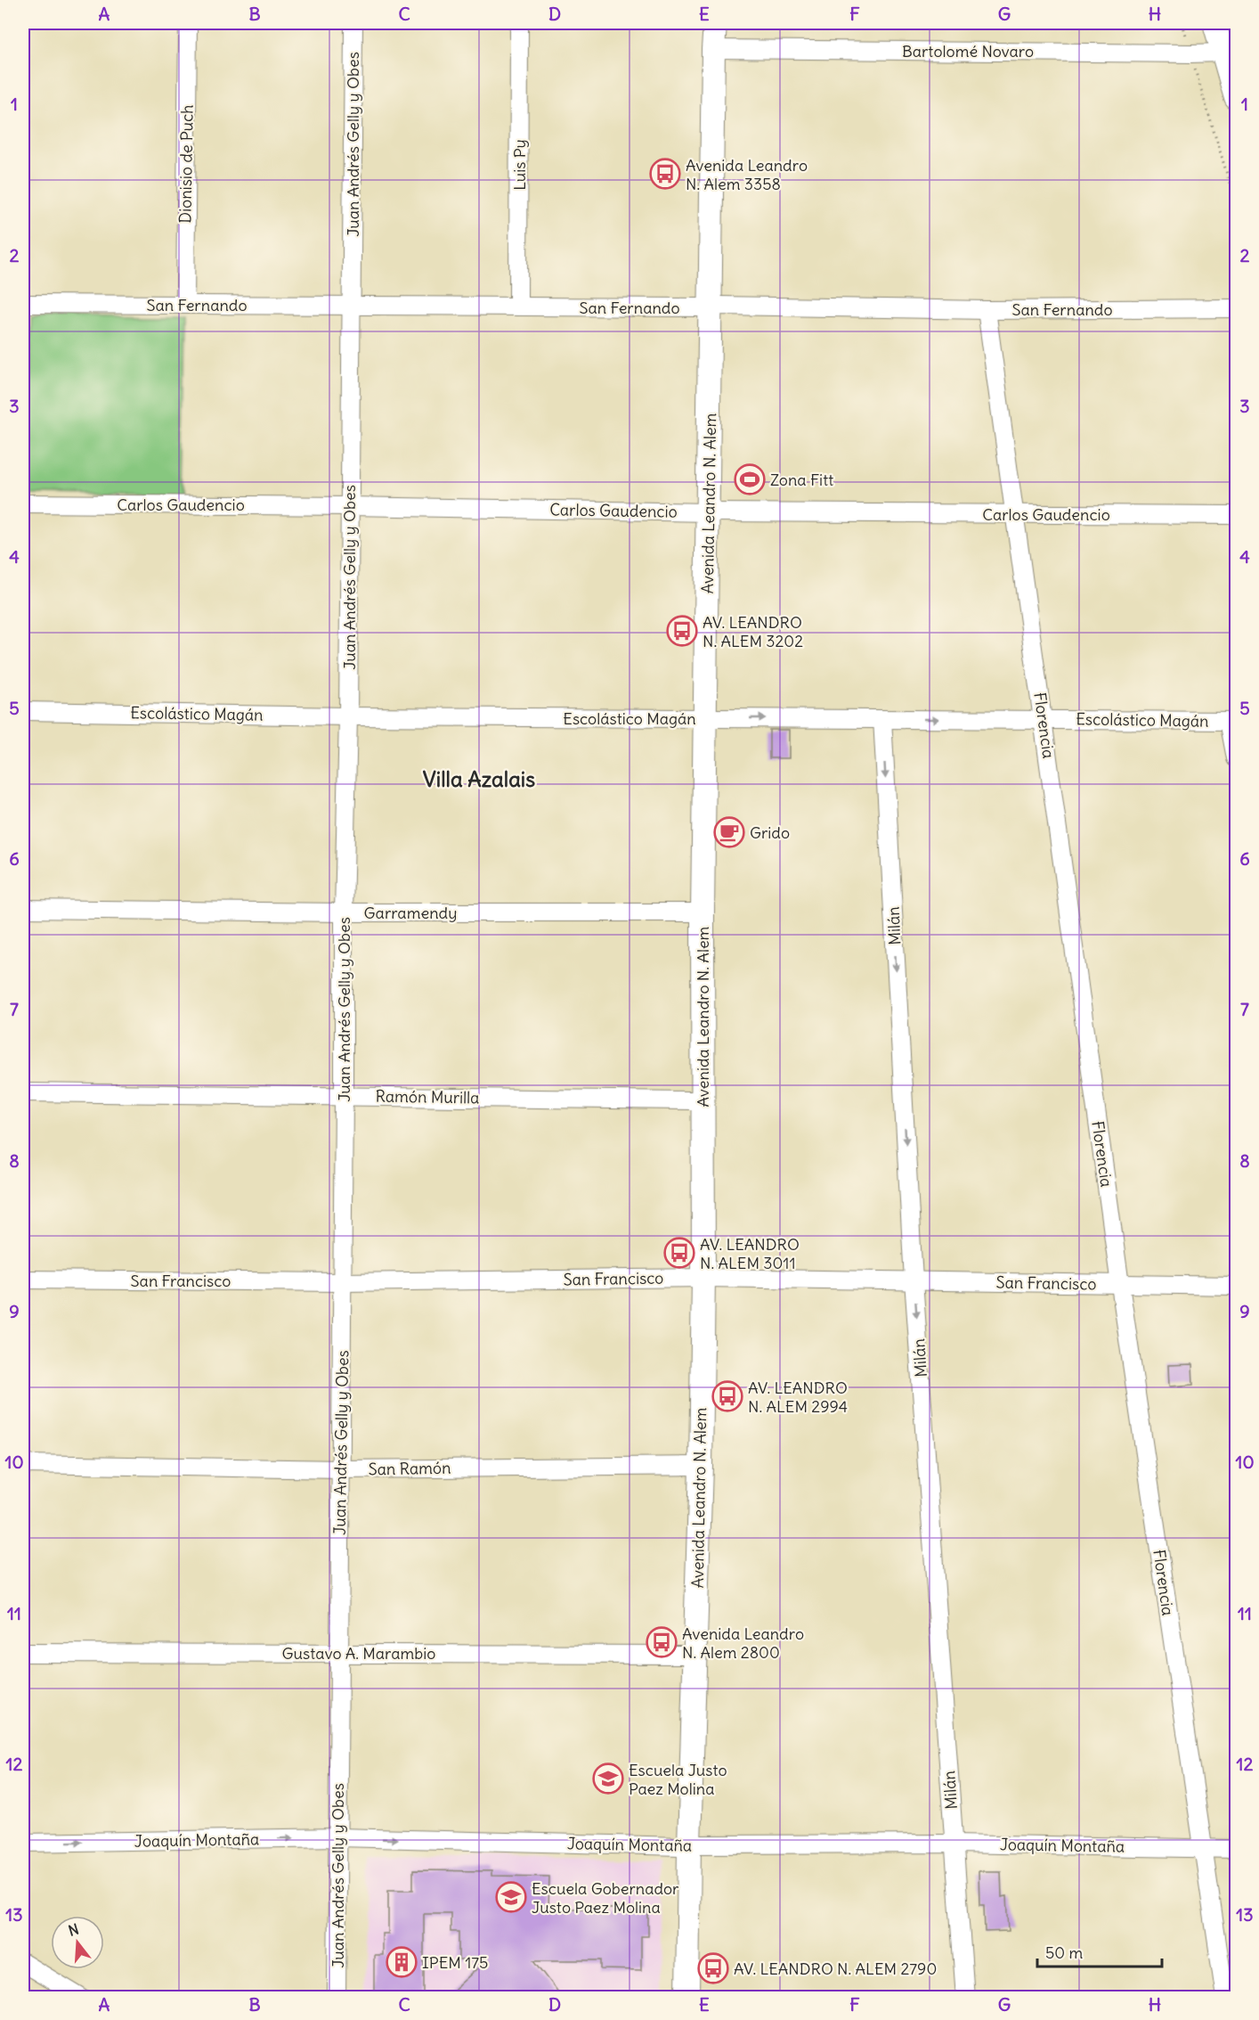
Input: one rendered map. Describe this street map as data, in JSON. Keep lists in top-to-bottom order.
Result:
{
  "streets": {
    "main road": ["Avenida Leandro N. Alem"],
    "street": [
      "Bartolomé Novaro",
      "Juan Andrés Gelly y Obes",
      "Dionisio de Puch",
      "Luis Py",
      "San Fernando",
      "Carlos Gaudencio",
      "Escolástico Magán",
      "Florencia",
      "Garramendy",
      "Milán",
      "Ramón Murilla",
      "San Francisco",
      "San Ramón",
      "Gustavo A. Marambio",
      "Joaquín Montaña"
    ]
  },
  "crossings": [
    ["Bartolomé Novaro", "Avenida Leandro N. Alem"],
    ["Juan Andrés Gelly y Obes", "San Fernando"],
    ["Juan Andrés Gelly y Obes", "Carlos Gaudencio"],
    ["Juan Andrés Gelly y Obes", "Escolástico Magán"],
    ["Juan Andrés Gelly y Obes", "Garramendy"],
    ["Juan Andrés Gelly y Obes", "Ramón Murilla"],
    ["Juan Andrés Gelly y Obes", "San Francisco"],
    ["Juan Andrés Gelly y Obes", "San Ramón"],
    ["Juan Andrés Gelly y Obes", "Gustavo A. Marambio"],
    ["Juan Andrés Gelly y Obes", "Joaquín Montaña"],
    ["Dionisio de Puch", "San Fernando"],
    ["Luis Py", "San Fernando"],
    ["San Fernando", "Avenida Leandro N. Alem"],
    ["San Fernando", "Florencia"],
    ["Avenida Leandro N. Alem", "Carlos Gaudencio"],
    ["Avenida Leandro N. Alem", "Escolástico Magán"],
    ["Avenida Leandro N. Alem", "Garramendy"],
    ["Avenida Leandro N. Alem", "Ramón Murilla"],
    ["Avenida Leandro N. Alem", "San Francisco"],
    ["Avenida Leandro N. Alem", "San Ramón"],
    ["Avenida Leandro N. Alem", "Gustavo A. Marambio"],
    ["Avenida Leandro N. Alem", "Joaquín Montaña"],
    ["Carlos Gaudencio", "Florencia"],
    ["Escolástico Magán", "Florencia"],
    ["Escolástico Magán", "Milán"],
    ["Florencia", "San Francisco"],
    ["Florencia", "Joaquín Montaña"],
    ["Milán", "San Francisco"],
    ["Milán", "Joaquín Montaña"]
  ],
  "one_way": ["Milán", "Joaquín Montaña"],
  "districts": ["Villa Azalais"],
  "places": {
    "bus stop": [
      "Avenida Leandro N. Alem 3358",
      "AV. LEANDRO N. ALEM 3202",
      "AV. LEANDRO N. ALEM 3011",
      "AV. LEANDRO N. ALEM 2994",
      "Avenida Leandro N. Alem 2800",
      "AV. LEANDRO N. ALEM 2790"
    ],
    "sports": ["Zona Fitt"],
    "cafe": ["Grido"],
    "school or university": ["Escuela Justo Paez Molina", "Escuela Gobernador Justo Paez Molina"],
    "building": ["IPEM 175"]
  },
  "scale_bar": "50 m",
  "north": "top",
  "grid": {
    "columns": [
      "A",
      "B",
      "C",
      "D",
      "E",
      "F",
      "G",
      "H"
    ],
    "rows": [
      "1",
      "2",
      "3",
      "4",
      "5",
      "6",
      "7",
      "8",
      "9",
      "10",
      "11",
      "12",
      "13"
    ]
  }
}
